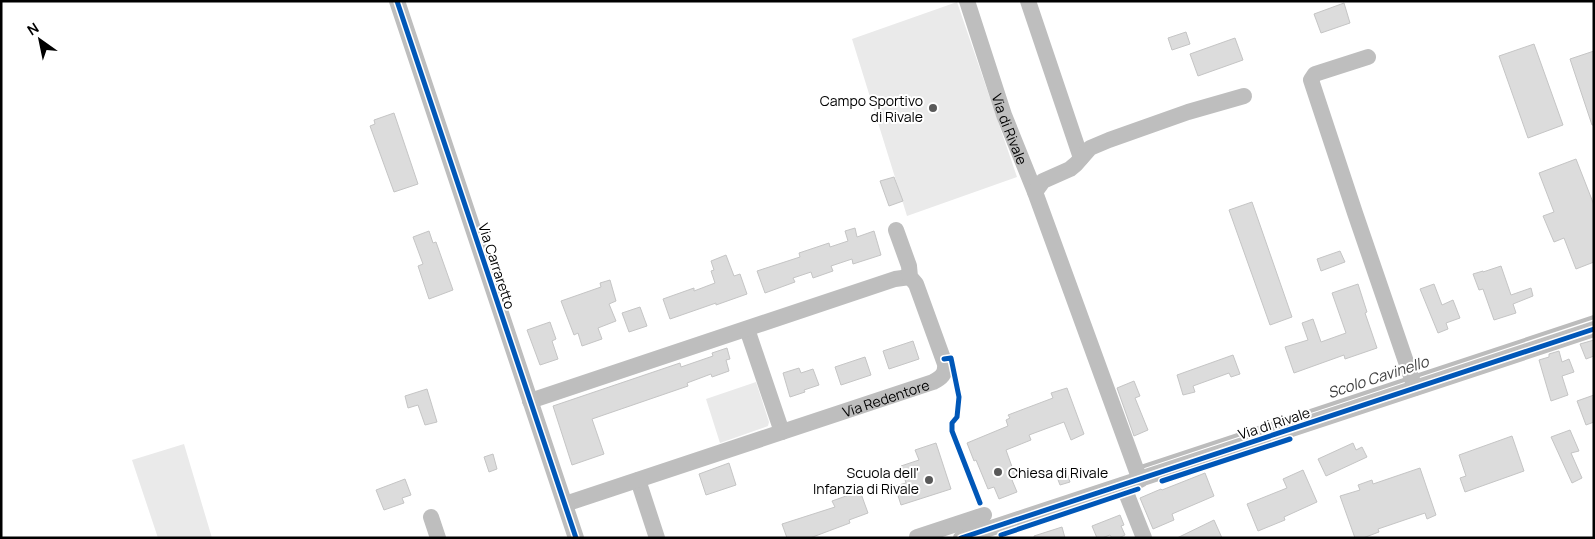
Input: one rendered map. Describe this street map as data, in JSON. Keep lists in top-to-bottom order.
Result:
{
  "streets": {
    "street": ["Via di Rivale", "Via Carraretto", "Via Redentore"]
  },
  "crossings": [
    ["Via Carraretto", "Via Redentore"]
  ],
  "water": ["Scolo Cavinello"],
  "places": ["Campo Sportivo di Rivale", "Chiesa di Rivale", "Scuola dell' Infanzia di Rivale"],
  "north": "top left"
}
